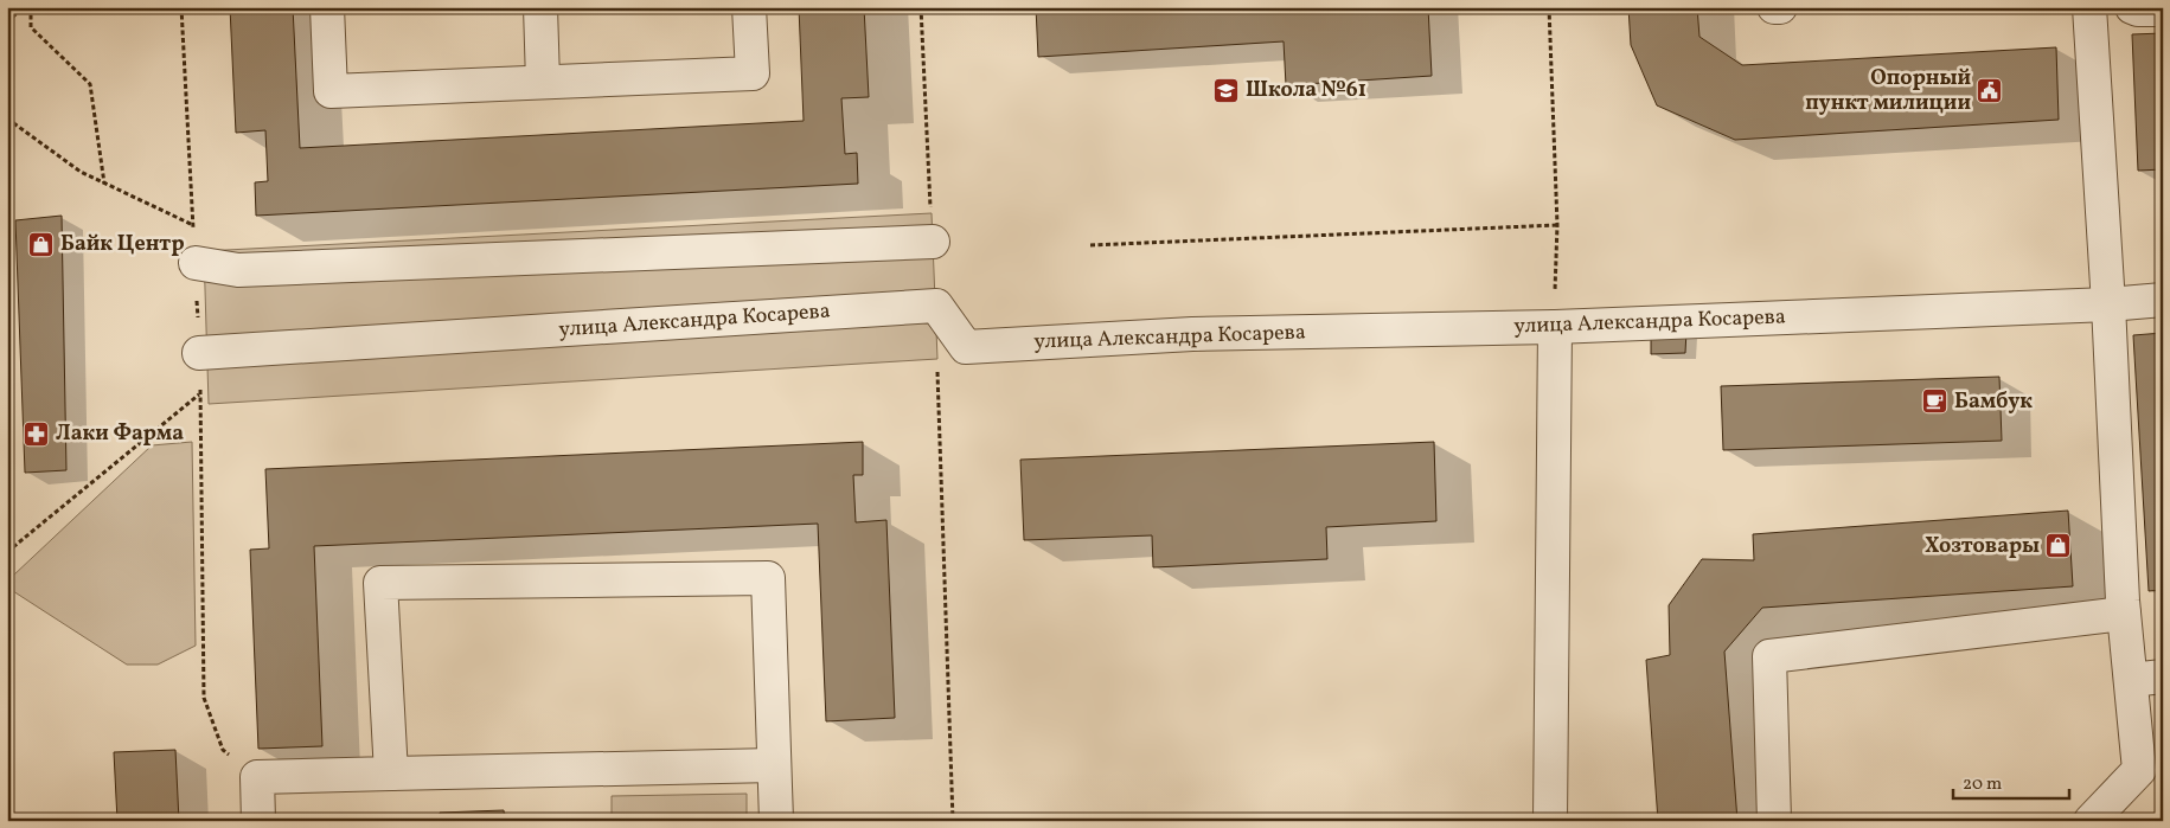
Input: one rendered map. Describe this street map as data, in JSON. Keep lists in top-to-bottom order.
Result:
{
  "streets": {
    "street": ["улица Александра Косарева"]
  },
  "places": {
    "school or university": ["Школа №61"],
    "public building": ["Опорный пункт милиции"],
    "shop": ["Байк Центр", "Хозтовары"],
    "cafe": ["Бамбук"],
    "pharmacy": ["Лаки Фарма"]
  },
  "scale_bar": "20 m"
}
